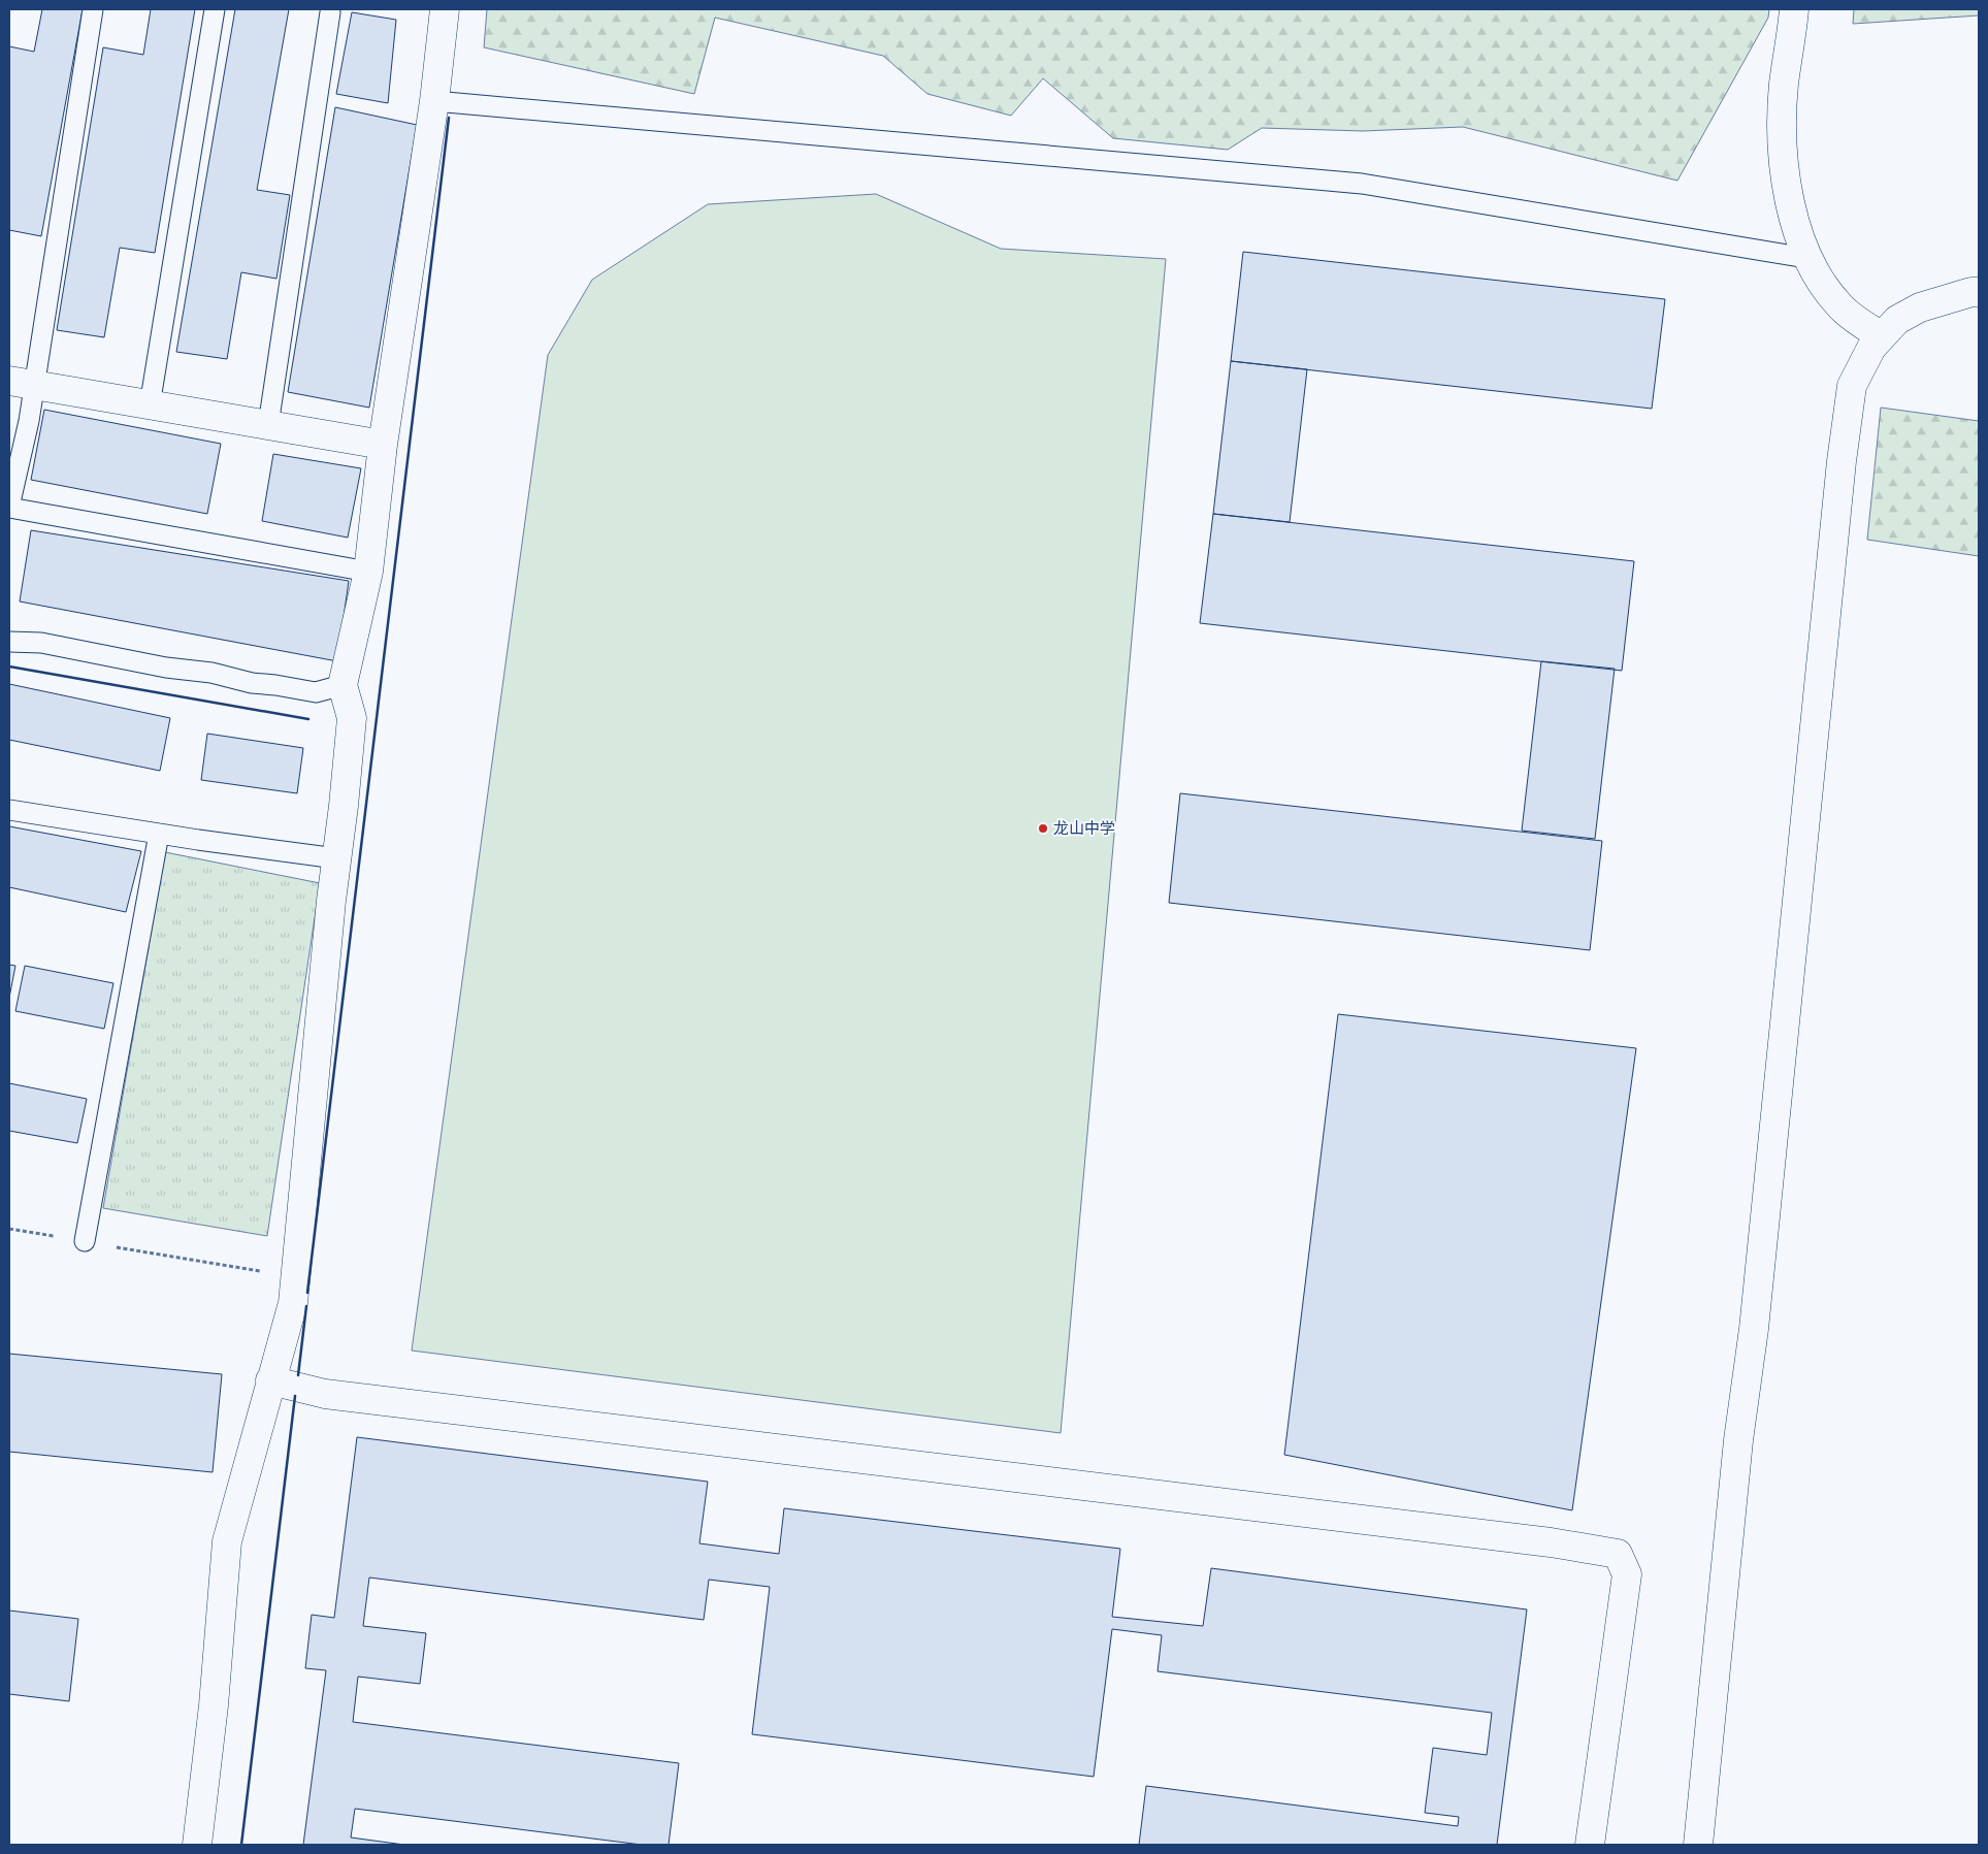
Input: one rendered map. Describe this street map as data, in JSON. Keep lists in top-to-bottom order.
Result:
{
  "places": ["龙山中学"]
}
